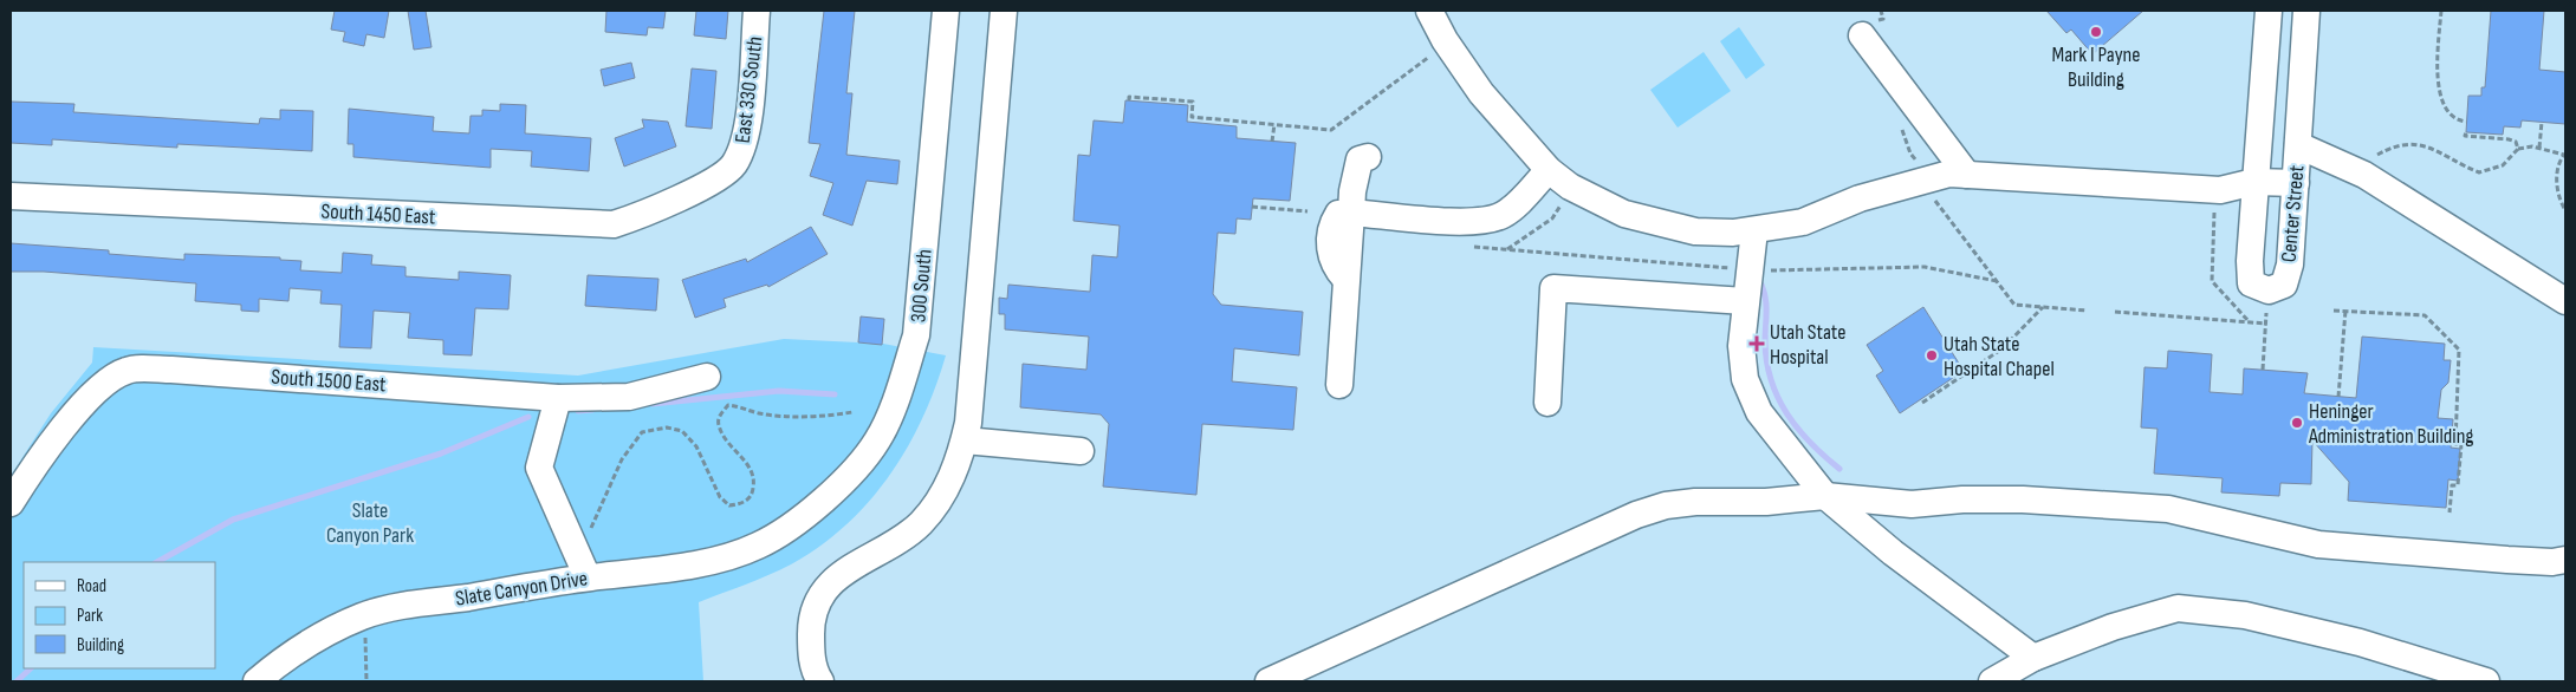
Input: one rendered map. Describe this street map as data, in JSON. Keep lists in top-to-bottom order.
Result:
{
  "streets": {
    "street": [
      "East 330 South",
      "South 1450 East",
      "Center Street",
      "300 South",
      "South 1500 East",
      "Slate Canyon Drive"
    ]
  },
  "crossings": [
    ["East 330 South", "South 1450 East"],
    ["300 South", "Slate Canyon Drive"]
  ],
  "parks": ["Slate Canyon Park"],
  "places": {
    "other": ["Mark I Payne Building", "Utah State Hospital Chapel", "Heninger Administration Building"],
    "health": ["Utah State Hospital"]
  },
  "legend": ["Road", "Park", "Building"]
}
